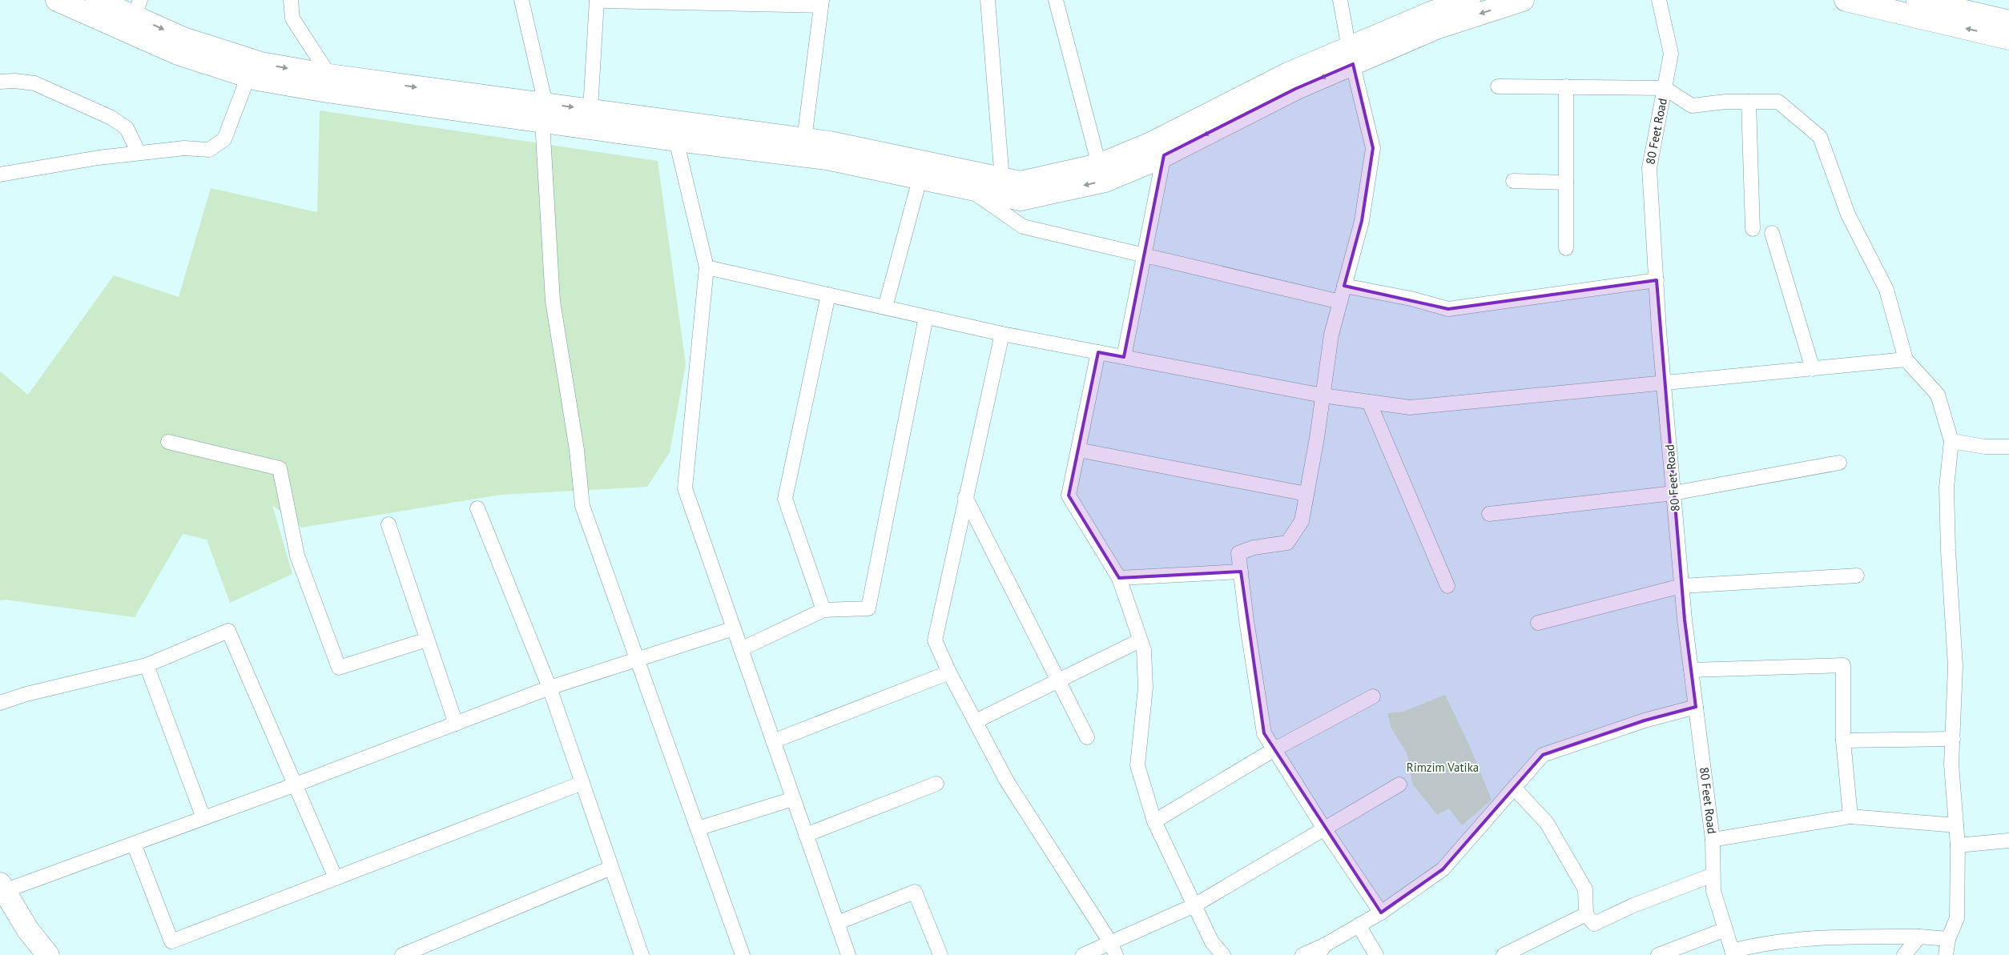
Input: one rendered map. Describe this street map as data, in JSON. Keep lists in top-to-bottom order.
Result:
{
  "streets": {
    "street": ["80 Feet Road"]
  },
  "parks": ["Rimzim Vatika"]
}
